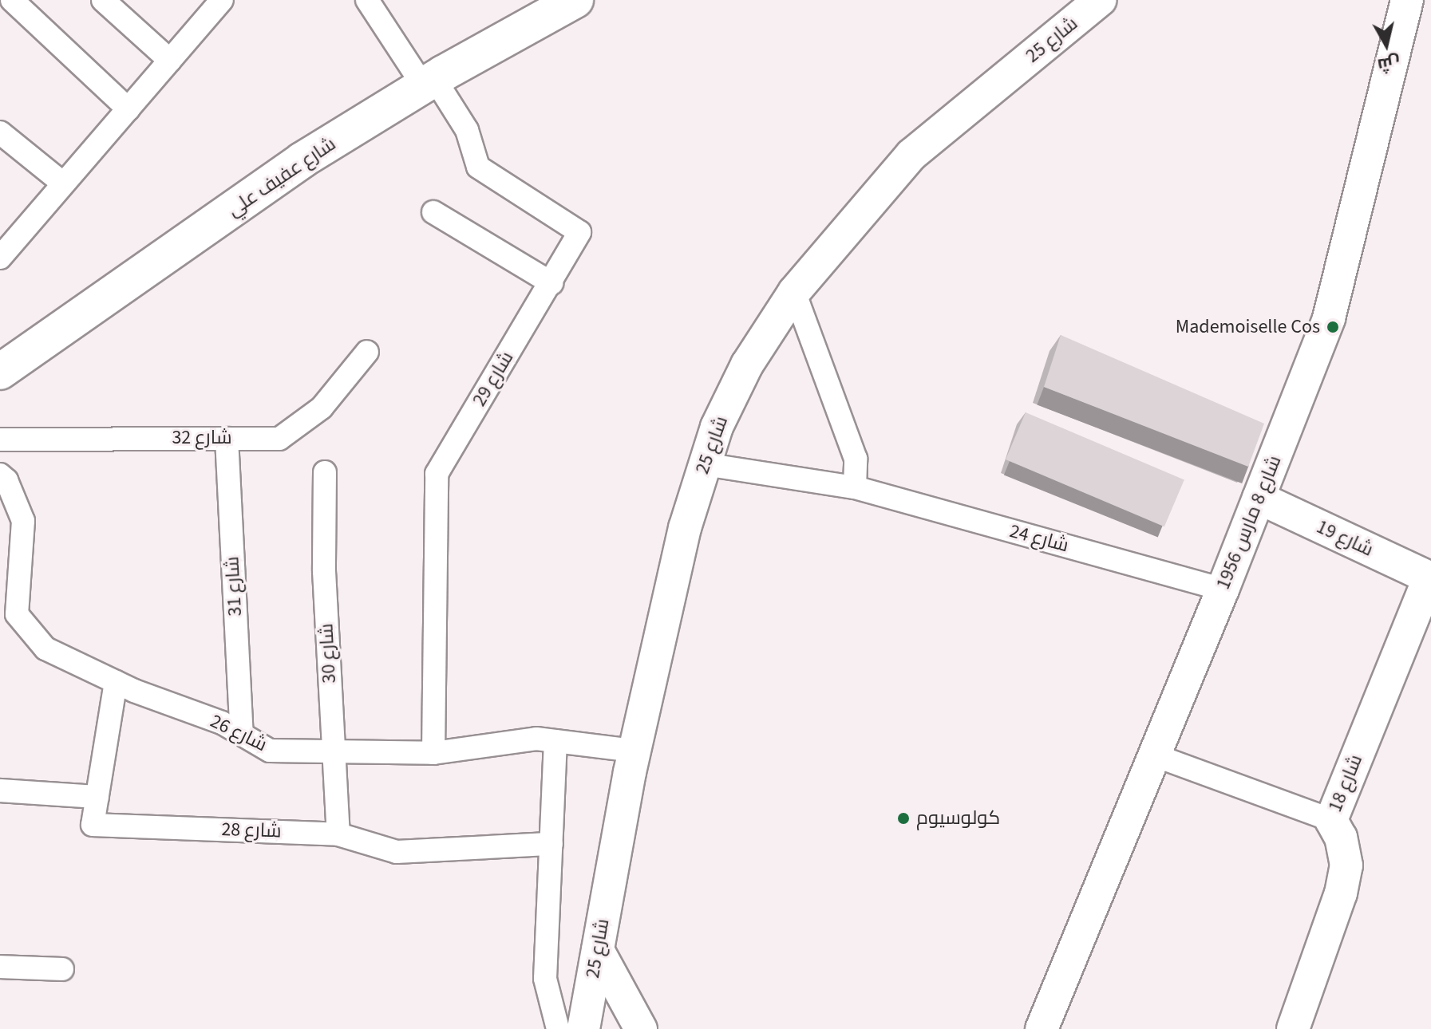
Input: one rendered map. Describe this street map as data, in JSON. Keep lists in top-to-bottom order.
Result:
{
  "streets": {
    "main road": ["شارع عفيف علي"],
    "street": [
      "شارع 25",
      "شارع 29",
      "شارع 32",
      "شارع 8 مارس 1956",
      "شارع 24",
      "شارع 19",
      "شارع 31",
      "شارع 30",
      "شارع 26",
      "شارع 18",
      "شارع 28"
    ]
  },
  "crossings": [
    ["شارع 25", "شارع 24"],
    ["شارع 25", "شارع 26"],
    ["شارع عفيف علي", "شارع 29"],
    ["شارع 29", "شارع 26"],
    ["شارع 32", "شارع 31"],
    ["شارع 8 مارس 1956", "شارع 24"],
    ["شارع 8 مارس 1956", "شارع 19"],
    ["شارع 19", "شارع 18"],
    ["شارع 31", "شارع 26"],
    ["شارع 30", "شارع 26"],
    ["شارع 30", "شارع 28"],
    ["شارع 26", "شارع 28"]
  ],
  "places": ["Mademoiselle Cos", "كولوسيوم"],
  "north": "bottom"
}
